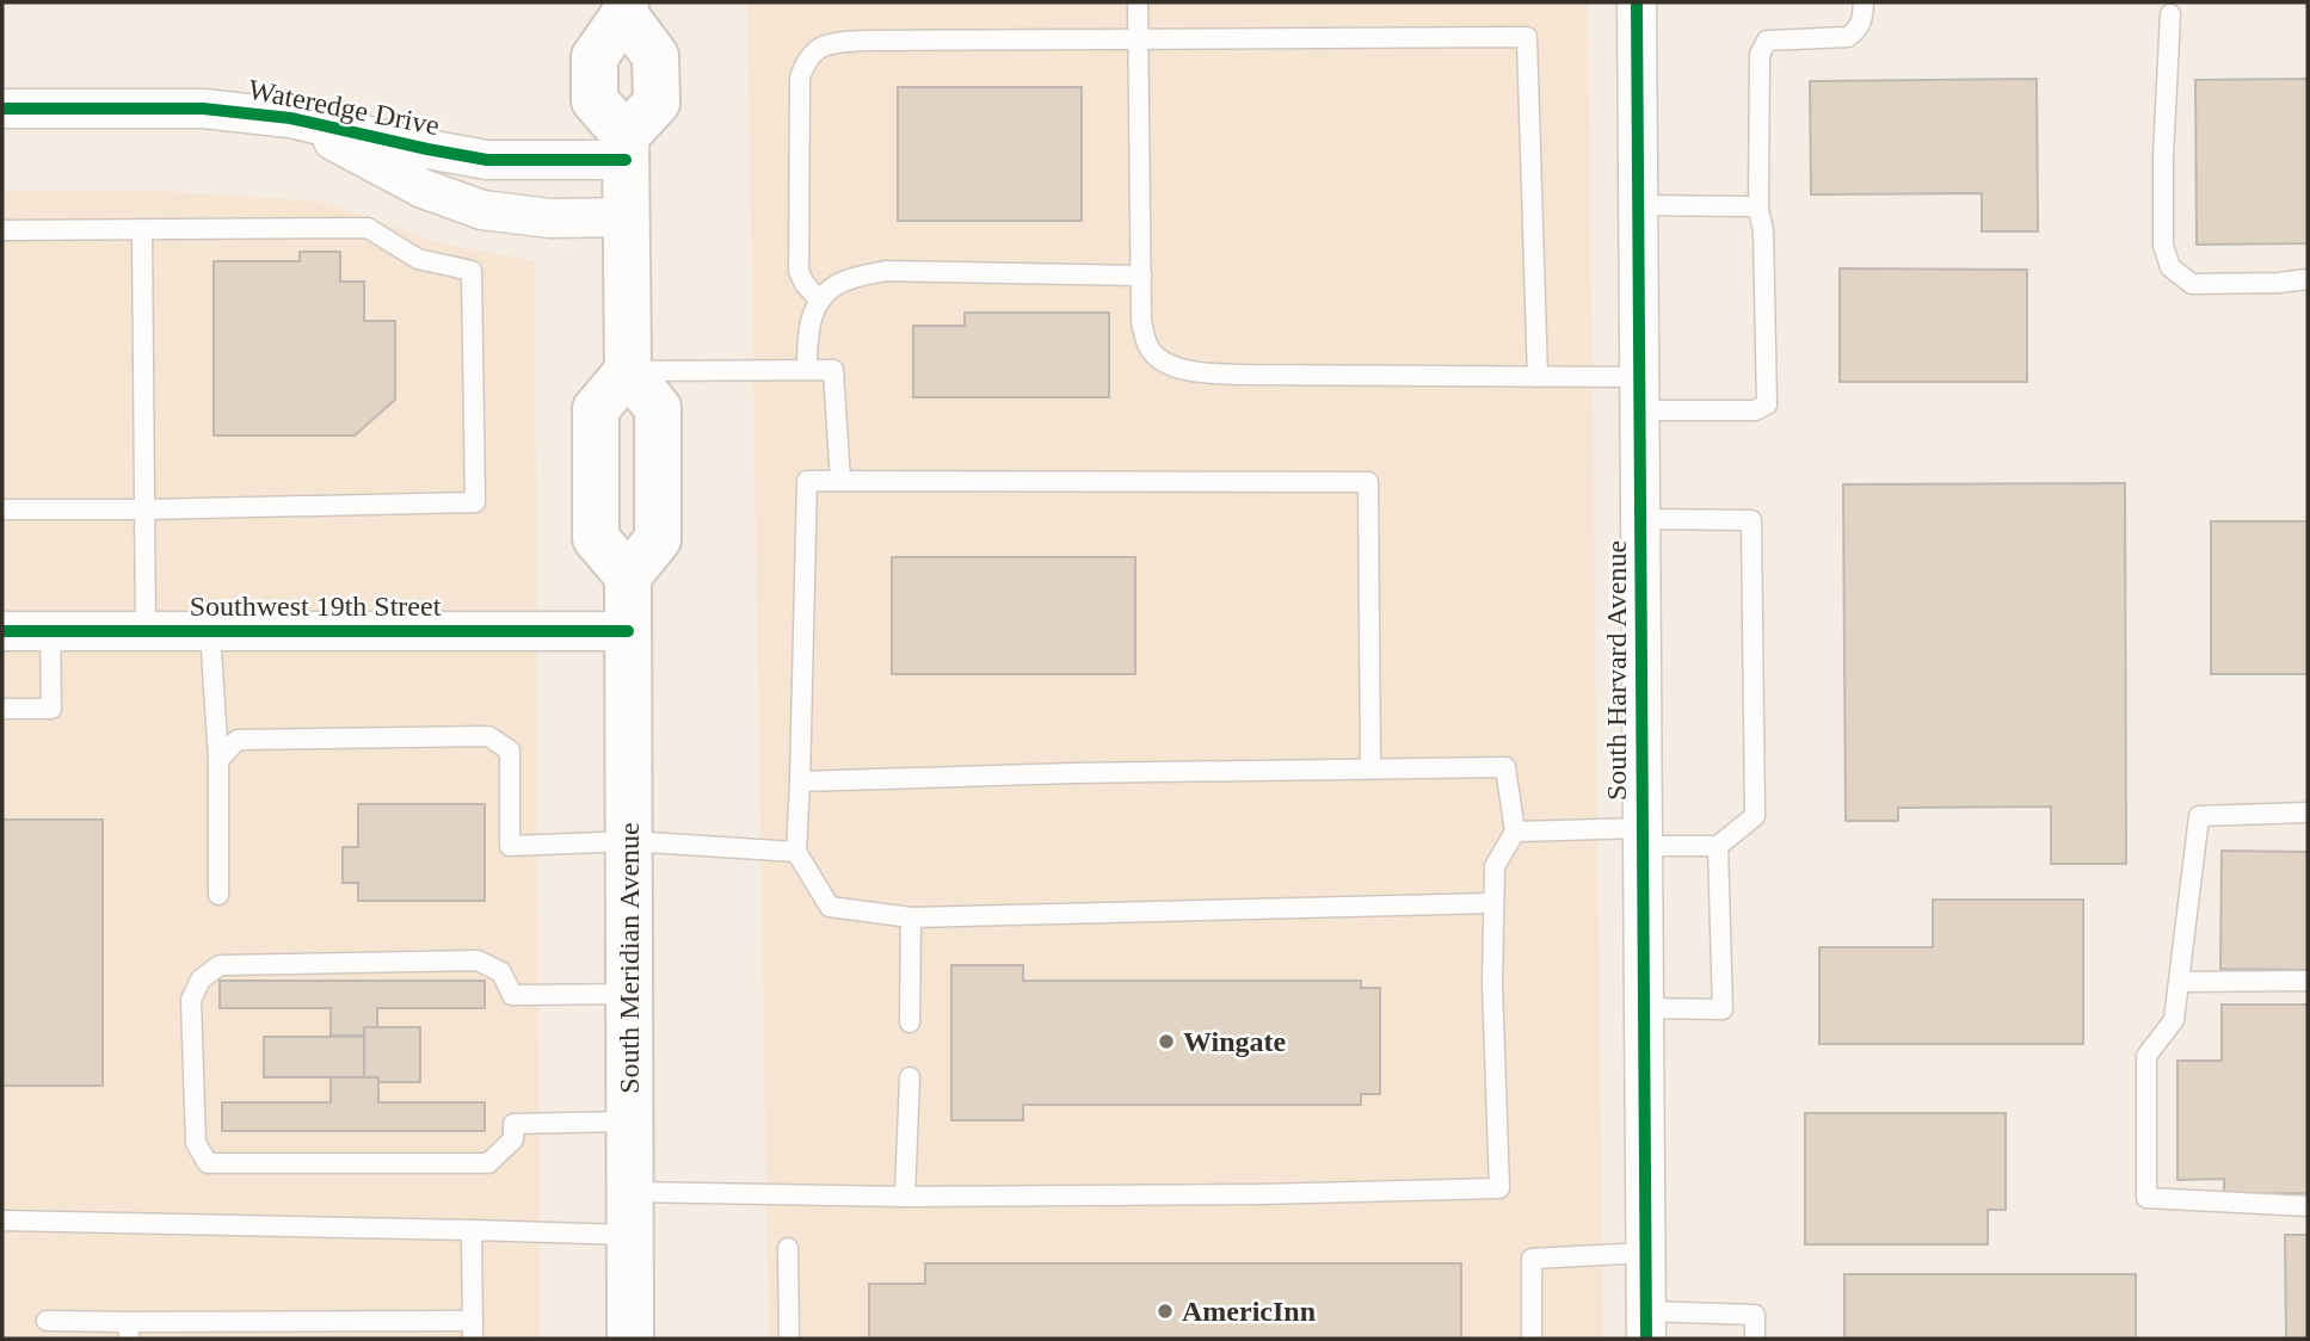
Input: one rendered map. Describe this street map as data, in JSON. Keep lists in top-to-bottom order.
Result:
{
  "streets": {
    "main road": ["South Meridian Avenue"],
    "street": ["Wateredge Drive", "Southwest 19th Street", "South Harvard Avenue"]
  },
  "crossings": [
    ["Southwest 19th Street", "South Meridian Avenue"]
  ],
  "places": ["Wingate", "AmericInn"]
}
